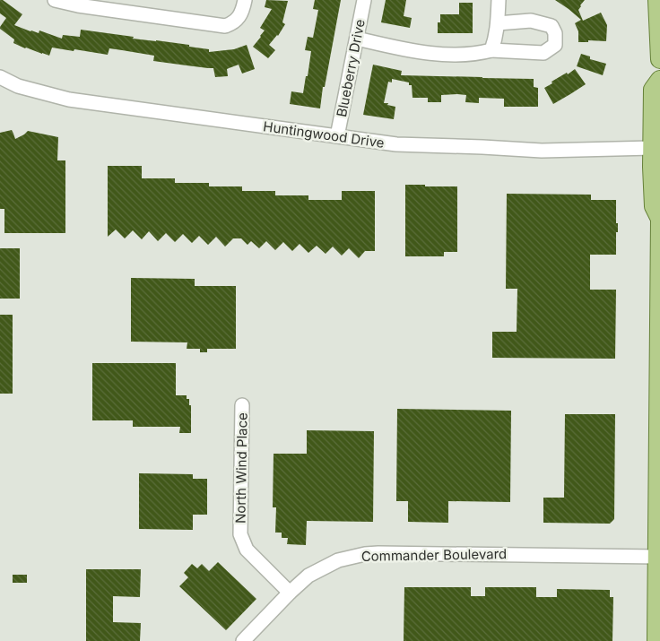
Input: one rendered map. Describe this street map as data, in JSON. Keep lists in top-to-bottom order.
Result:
{
  "streets": {
    "street": [
      "Blueberry Drive",
      "Huntingwood Drive",
      "North Wind Place",
      "Commander Boulevard"
    ]
  },
  "crossings": [
    ["Blueberry Drive", "Huntingwood Drive"],
    ["North Wind Place", "Commander Boulevard"]
  ]
}
